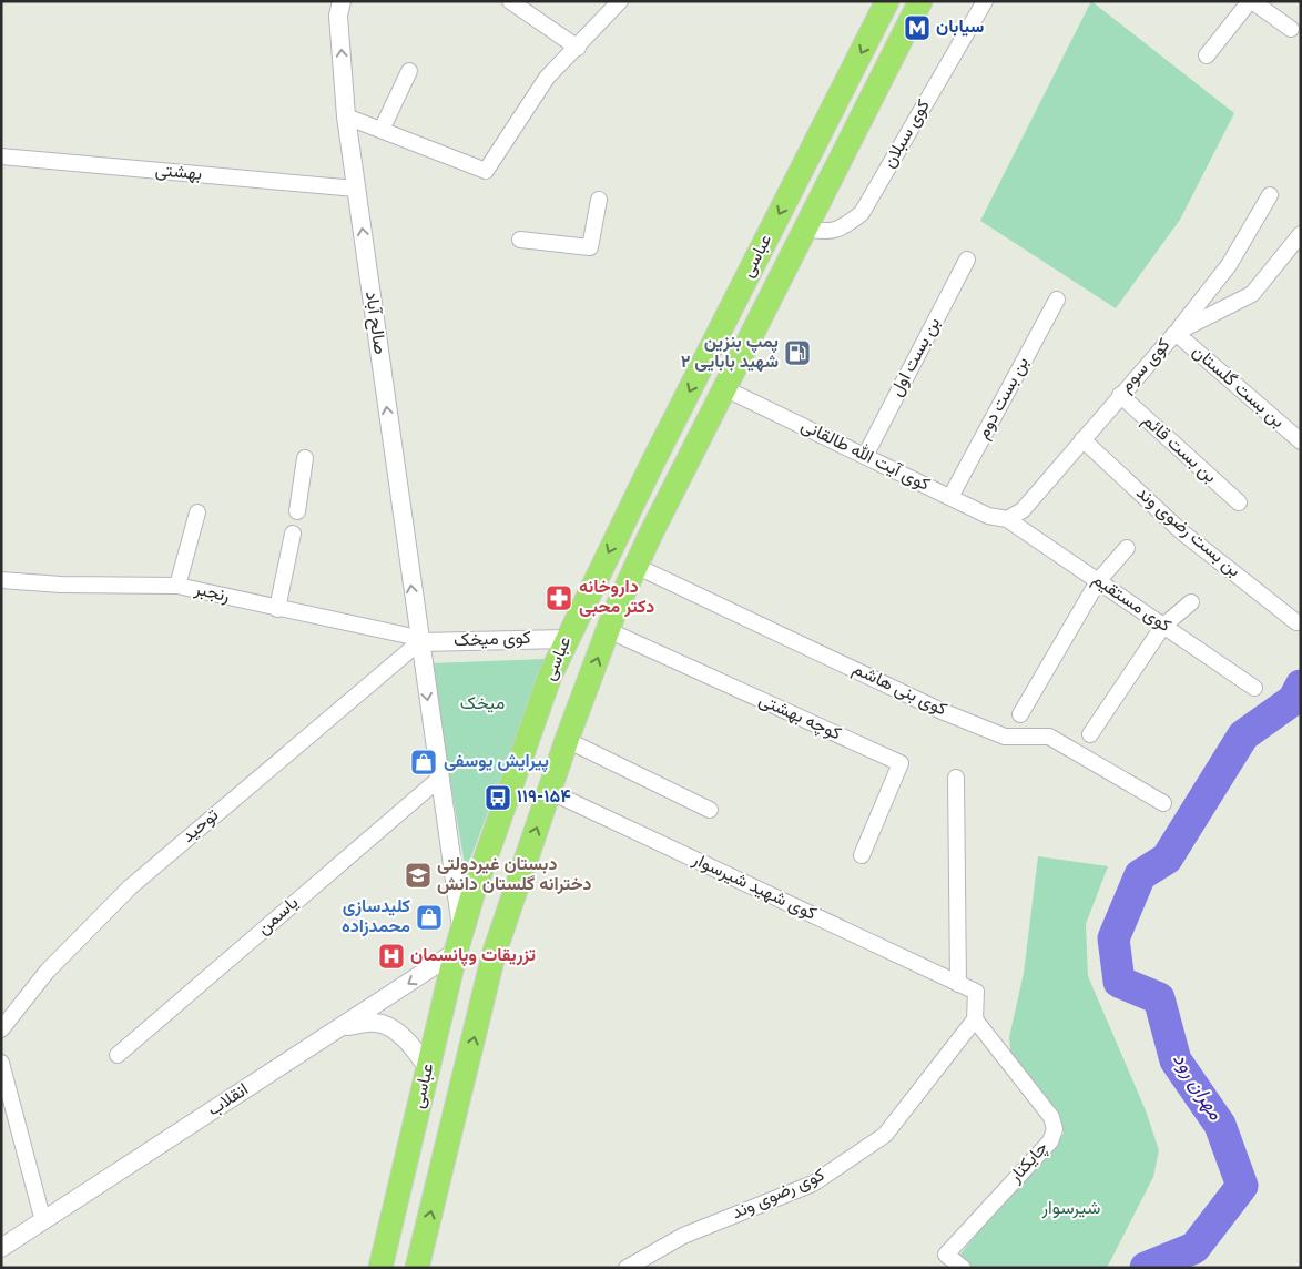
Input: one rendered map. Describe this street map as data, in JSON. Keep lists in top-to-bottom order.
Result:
{
  "streets": {
    "main road": ["عباسى"],
    "street": [
      "کوی سبلان",
      "بهشتی",
      "صالح آباد",
      "بن بست اول",
      "کوی سوم",
      "بن بست گلستان",
      "بن بست دوم",
      "بن بست قائم",
      "کوی آیت الله طالقانی",
      "بن بست رضوی وند",
      "رنجبر",
      "کوی مستقیم",
      "کوی میخک",
      "کوی بنی هاشم",
      "کوچه بهشتی",
      "توحید",
      "کوی شهید شیرسوار",
      "یاسمن",
      "انقلاب",
      "چایکنار",
      "کوی رضوی وند"
    ]
  },
  "crossings": [
    ["کوی سبلان", "عباسى"],
    ["بهشتی", "صالح آباد"],
    ["عباسى", "صالح آباد"],
    ["عباسى", "کوی آیت الله طالقانی"],
    ["عباسى", "کوی میخک"],
    ["عباسى", "کوی بنی هاشم"],
    ["عباسى", "کوچه بهشتی"],
    ["عباسى", "کوی شهید شیرسوار"],
    ["عباسى", "انقلاب"],
    ["صالح آباد", "رنجبر"],
    ["صالح آباد", "کوی میخک"],
    ["صالح آباد", "توحید"],
    ["صالح آباد", "یاسمن"],
    ["صالح آباد", "انقلاب"],
    ["بن بست اول", "کوی آیت الله طالقانی"],
    ["کوی سوم", "بن بست گلستان"],
    ["کوی سوم", "بن بست قائم"],
    ["کوی سوم", "کوی آیت الله طالقانی"],
    ["کوی سوم", "بن بست رضوی وند"],
    ["کوی سوم", "کوی مستقیم"],
    ["بن بست دوم", "کوی آیت الله طالقانی"],
    ["کوی آیت الله طالقانی", "کوی مستقیم"],
    ["رنجبر", "کوی میخک"],
    ["رنجبر", "توحید"],
    ["کوی میخک", "توحید"],
    ["کوی شهید شیرسوار", "چایکنار"],
    ["کوی شهید شیرسوار", "کوی رضوی وند"],
    ["چایکنار", "کوی رضوی وند"]
  ],
  "water": ["مهران رود"],
  "parks": ["میخک", "شیرسوار"],
  "places": {
    "metro station": ["سیابان"],
    "fuel station": ["پمپ بنزین شهید بابایی ۲"],
    "pharmacy": ["داروخانه دکتر محبی"],
    "shop": ["پیرایش یوسفی", "کلیدسازی محمدزاده"],
    "bus stop": ["۱۱۹-۱۵۴"],
    "school or university": ["دبستان غیردولتی دخترانه گلستان دانش"],
    "hospital": ["تزریقات وپانسمان"]
  }
}
